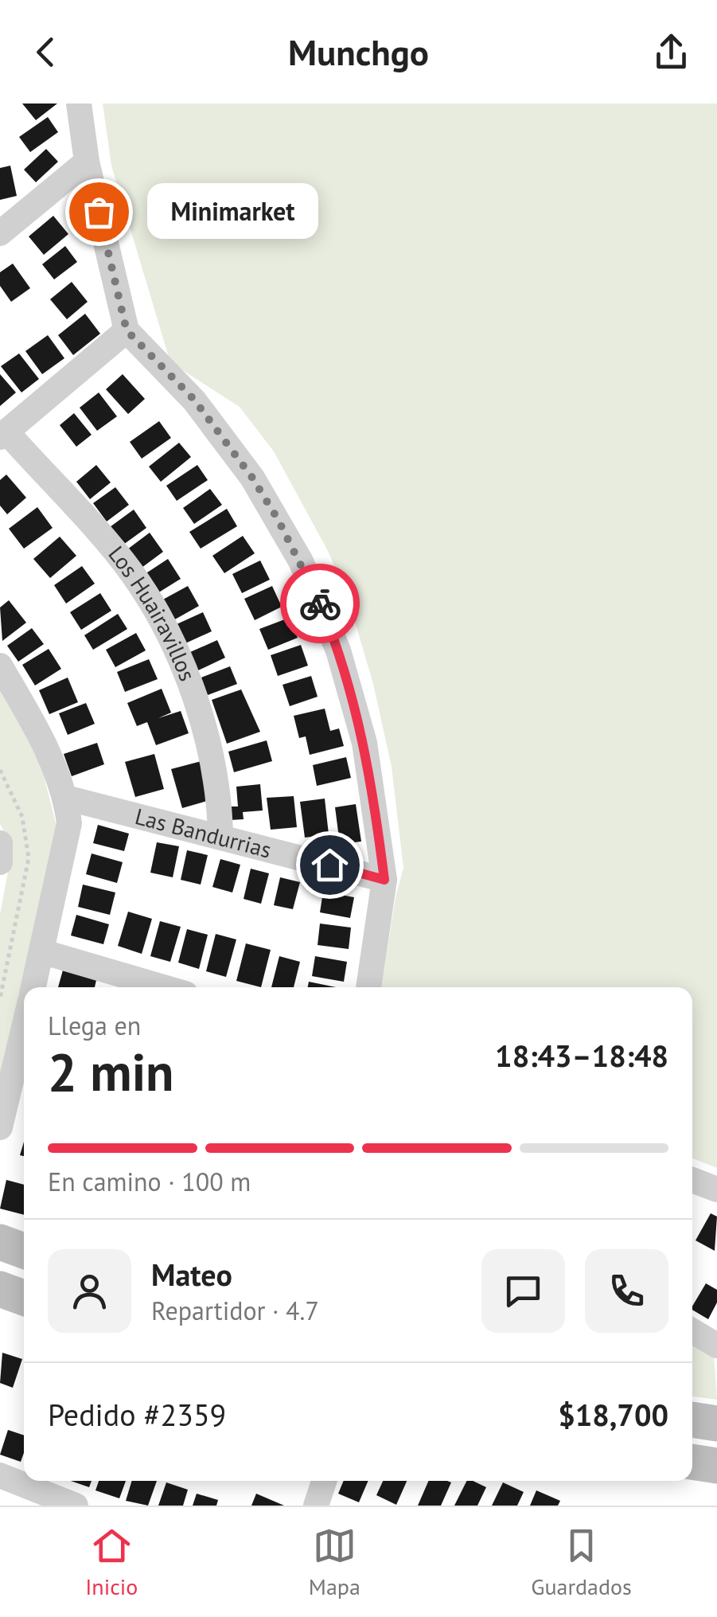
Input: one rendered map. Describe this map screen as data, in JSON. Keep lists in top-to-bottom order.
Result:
{
  "streets": {
    "street": ["Los Huairavillos", "Las Bandurrias"]
  },
  "crossings": [
    ["Los Huairavillos", "Las Bandurrias"]
  ],
  "places": ["Minimarket"],
  "page": {
    "header": "Munchgo",
    "bubble": "Minimarket",
    "heading": ["2 min", "Llega en", "18:43–18:48"],
    "panel": [
      "Mateo",
      "Repartidor · 4.7",
      "Pedido #2359",
      "$18,700"
    ],
    "bar": "En camino · 100 m",
    "tabs": ["Inicio", "Mapa", "Guardados"]
  }
}
